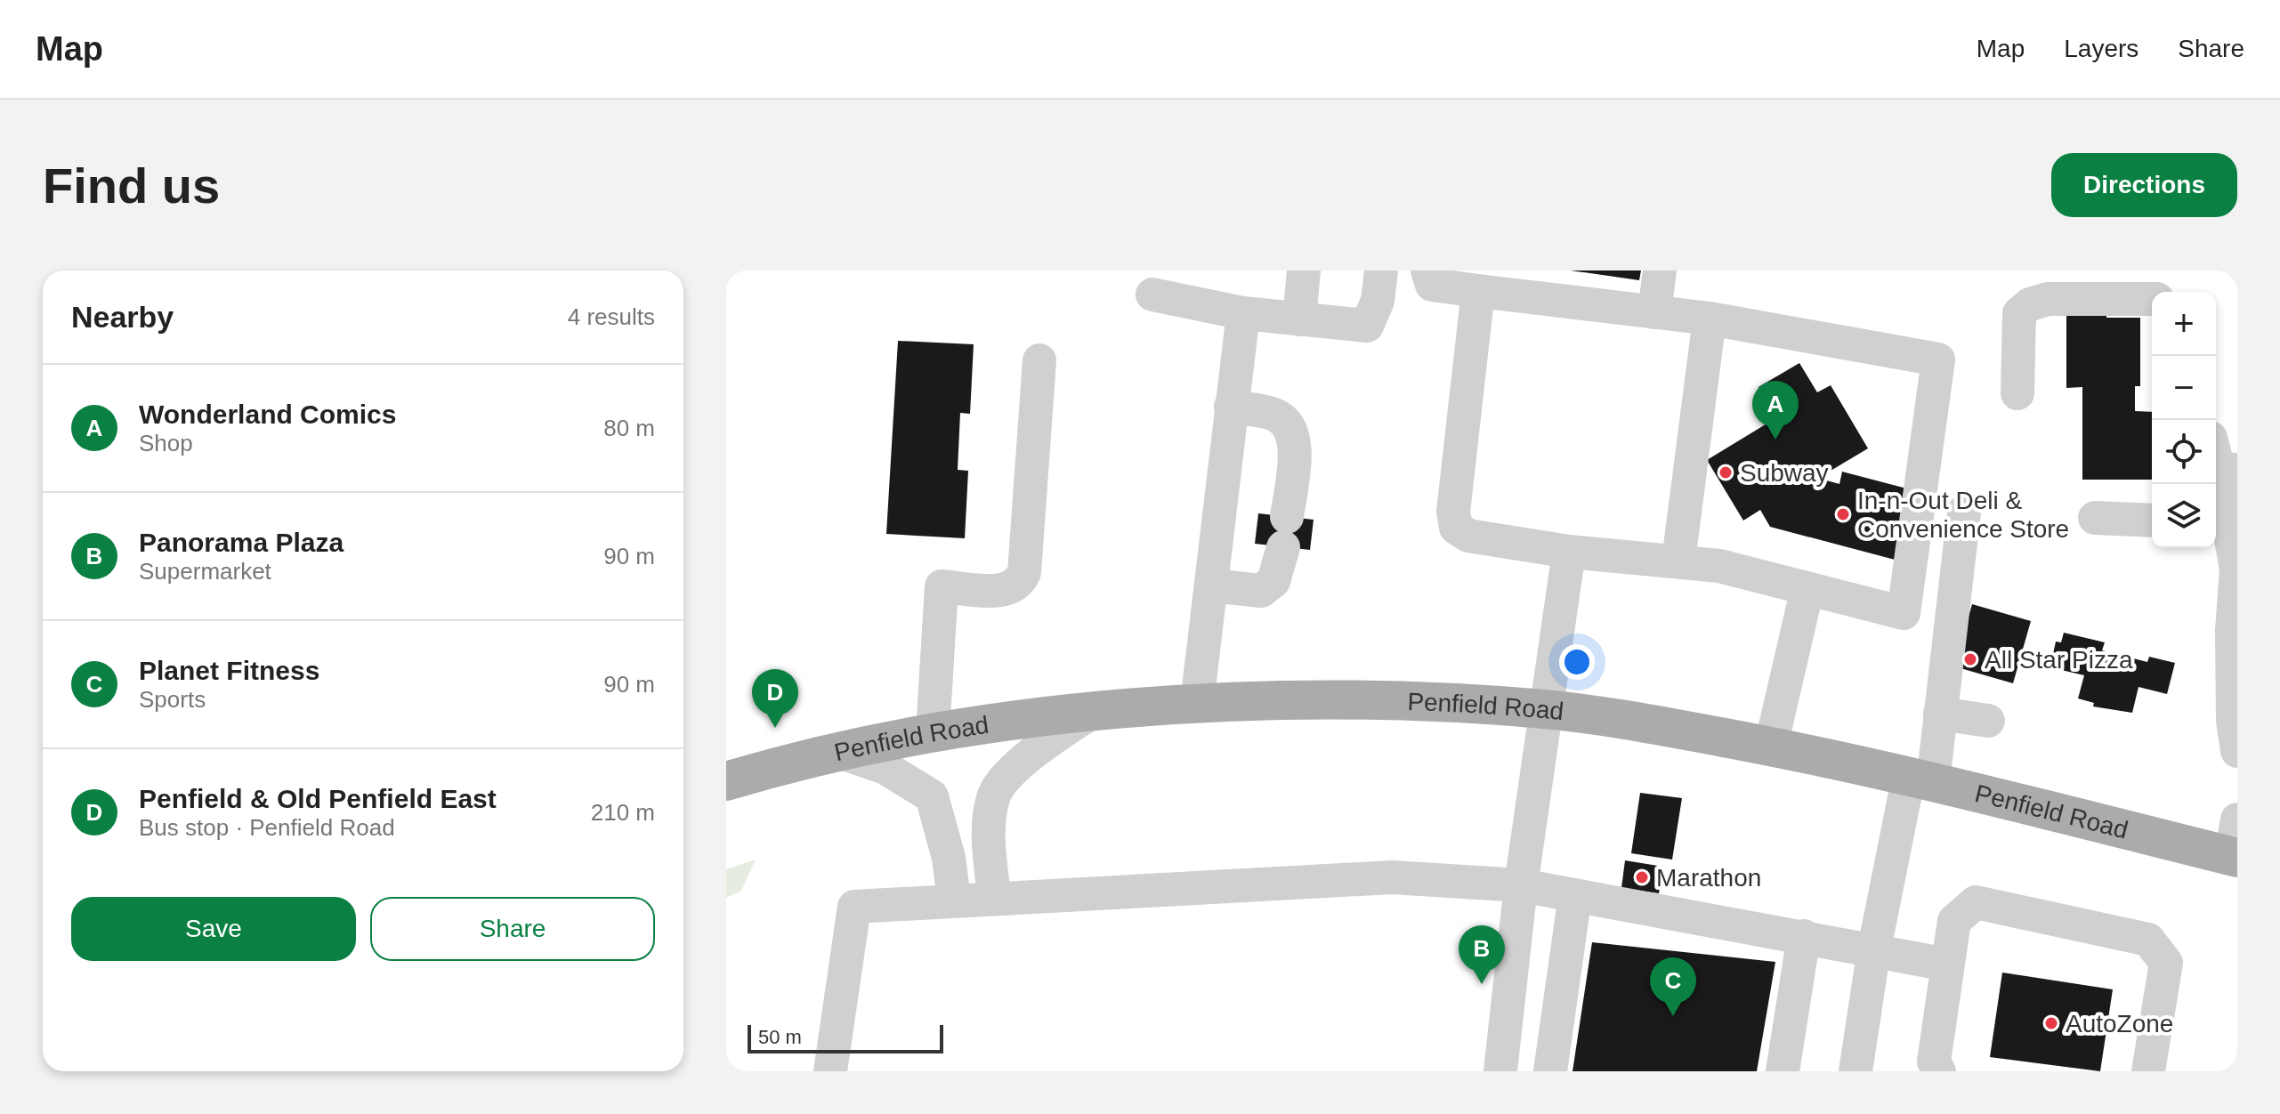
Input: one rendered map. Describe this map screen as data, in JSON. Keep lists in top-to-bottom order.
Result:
{
  "streets": {
    "main road": ["Penfield Road"]
  },
  "places": [
    "Subway",
    "In-n-Out Deli & Convenience Store",
    "All Star Pizza",
    "Marathon",
    "AutoZone"
  ],
  "scale_bar": "50 m",
  "page": {
    "header": "Map",
    "nav": ["Map", "Layers", "Share"],
    "buttons": [
      "Directions",
      ["Save", "Share"]
    ],
    "title": "Find us",
    "heading": ["Nearby", "4 results"],
    "map_buttons": ["+", "−"],
    "list": [
      {
        "mark": "A",
        "name": "Wonderland Comics",
        "note": "Shop",
        "value": "80 m"
      },
      {
        "mark": "B",
        "name": "Panorama Plaza",
        "note": "Supermarket",
        "value": "90 m"
      },
      {
        "mark": "C",
        "name": "Planet Fitness",
        "note": "Sports",
        "value": "90 m"
      },
      {
        "mark": "D",
        "name": "Penfield & Old Penfield East",
        "note": "Bus stop · Penfield Road",
        "value": "210 m"
      }
    ],
    "pins": [
      "A",
      "D",
      "B",
      "C"
    ],
    "scale": "50 m"
  }
}
